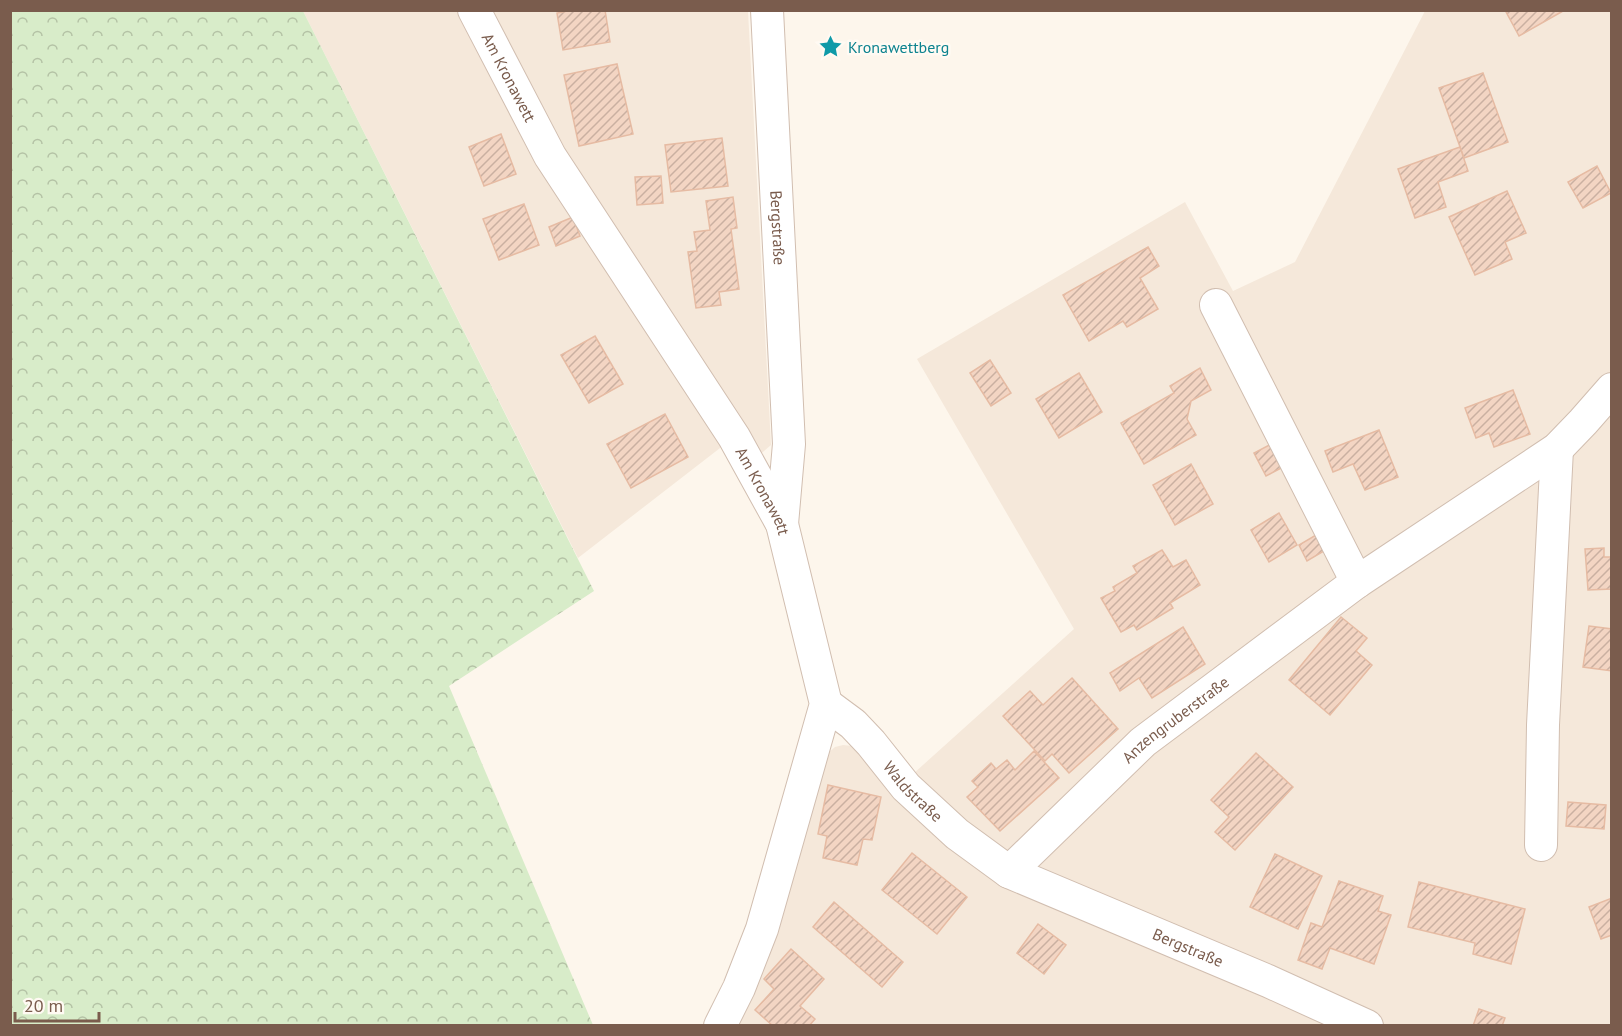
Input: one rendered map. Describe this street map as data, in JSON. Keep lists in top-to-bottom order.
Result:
{
  "streets": {
    "street": [
      "Am Kronawett",
      "Bergstraße",
      "Anzengruberstraße",
      "Waldstraße"
    ]
  },
  "crossings": [
    ["Am Kronawett", "Bergstraße"],
    ["Am Kronawett", "Waldstraße"],
    ["Bergstraße", "Anzengruberstraße"],
    ["Bergstraße", "Waldstraße"],
    ["Anzengruberstraße", "Waldstraße"]
  ],
  "places": {
    "place": ["Kronawettberg"]
  },
  "scale_bar": "20 m"
}
